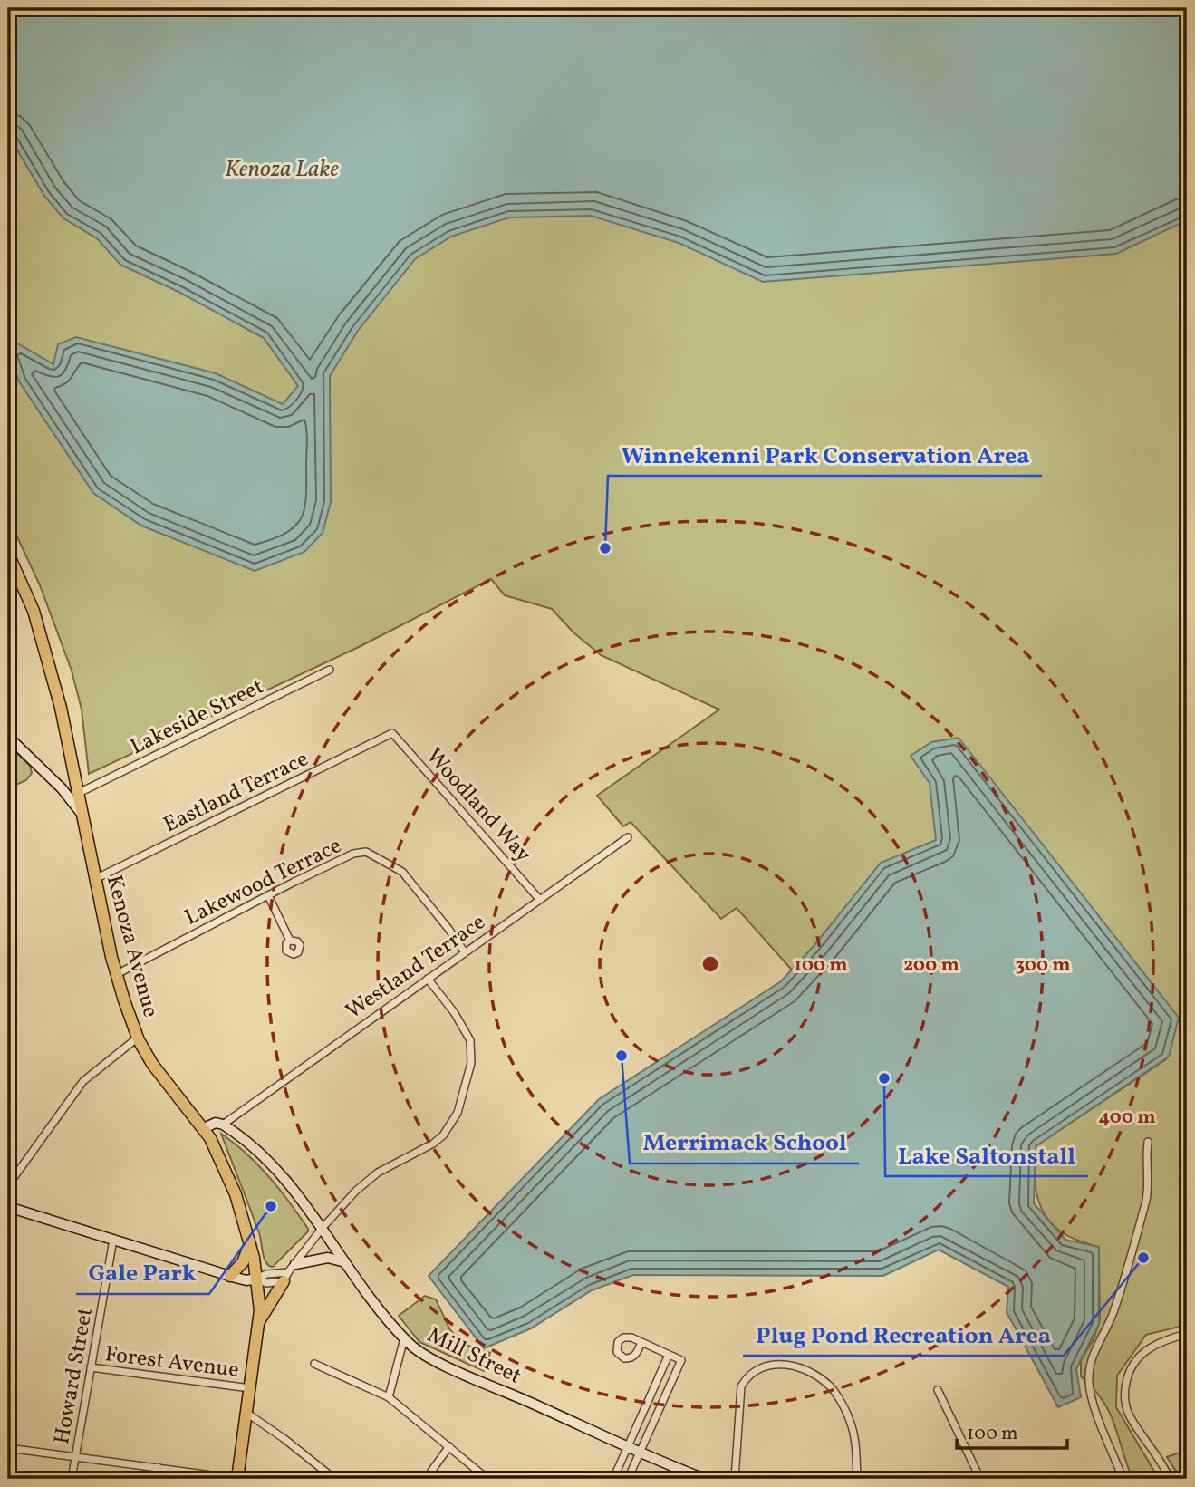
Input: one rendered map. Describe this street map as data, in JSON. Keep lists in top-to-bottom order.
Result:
{
  "streets": {
    "main road": ["Kenoza Avenue", "Mill Street"],
    "street": [
      "Lakeside Street",
      "Eastland Terrace",
      "Woodland Way",
      "Lakewood Terrace",
      "Westland Terrace",
      "Forest Avenue",
      "Howard Street"
    ]
  },
  "crossings": [
    ["Lakeside Street", "Kenoza Avenue"],
    ["Eastland Terrace", "Woodland Way"],
    ["Eastland Terrace", "Kenoza Avenue"],
    ["Woodland Way", "Westland Terrace"],
    ["Lakewood Terrace", "Kenoza Avenue"],
    ["Lakewood Terrace", "Westland Terrace"],
    ["Kenoza Avenue", "Forest Avenue"],
    ["Westland Terrace", "Mill Street"],
    ["Forest Avenue", "Howard Street"]
  ],
  "water": ["Kenoza Lake"],
  "places": [
    "Winnekenni Park Conservation Area",
    "Merrimack School",
    "Lake Saltonstall",
    "Gale Park",
    "Plug Pond Recreation Area"
  ],
  "scale_bar": "100 m",
  "rings": [
    "100 m",
    "200 m",
    "300 m",
    "400 m"
  ]
}
